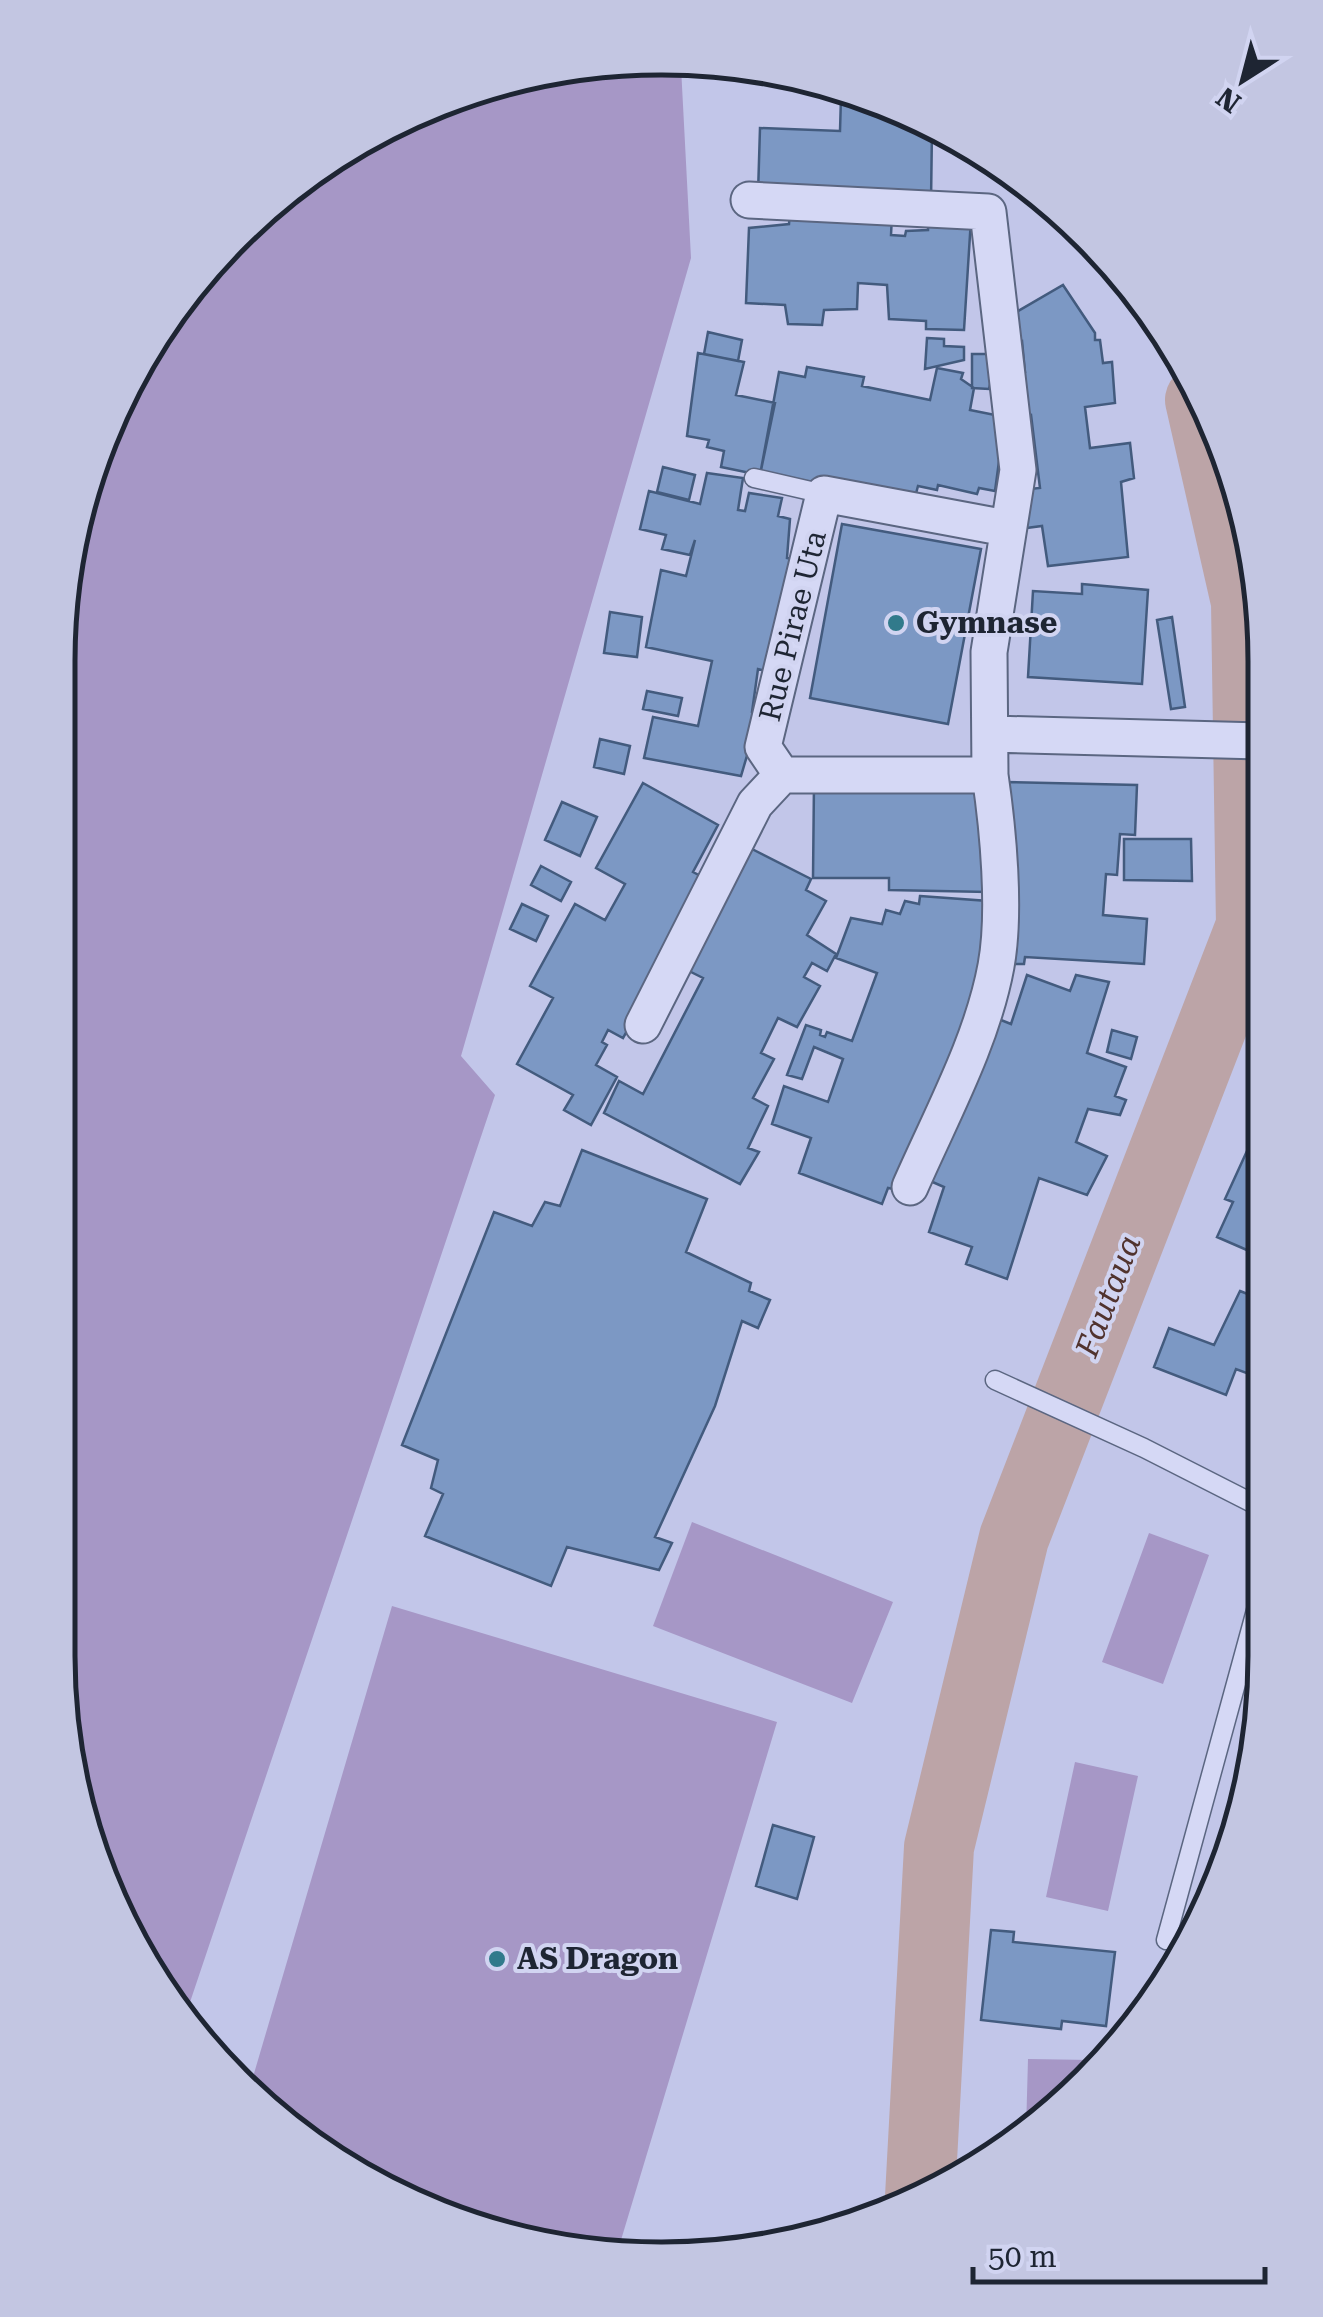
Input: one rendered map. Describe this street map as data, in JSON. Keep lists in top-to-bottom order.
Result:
{
  "streets": {
    "street": ["Rue Pirae Uta"]
  },
  "water": ["Fautaua"],
  "places": ["Gymnase", "AS Dragon"],
  "scale_bar": "50 m",
  "north": "bottom left"
}
